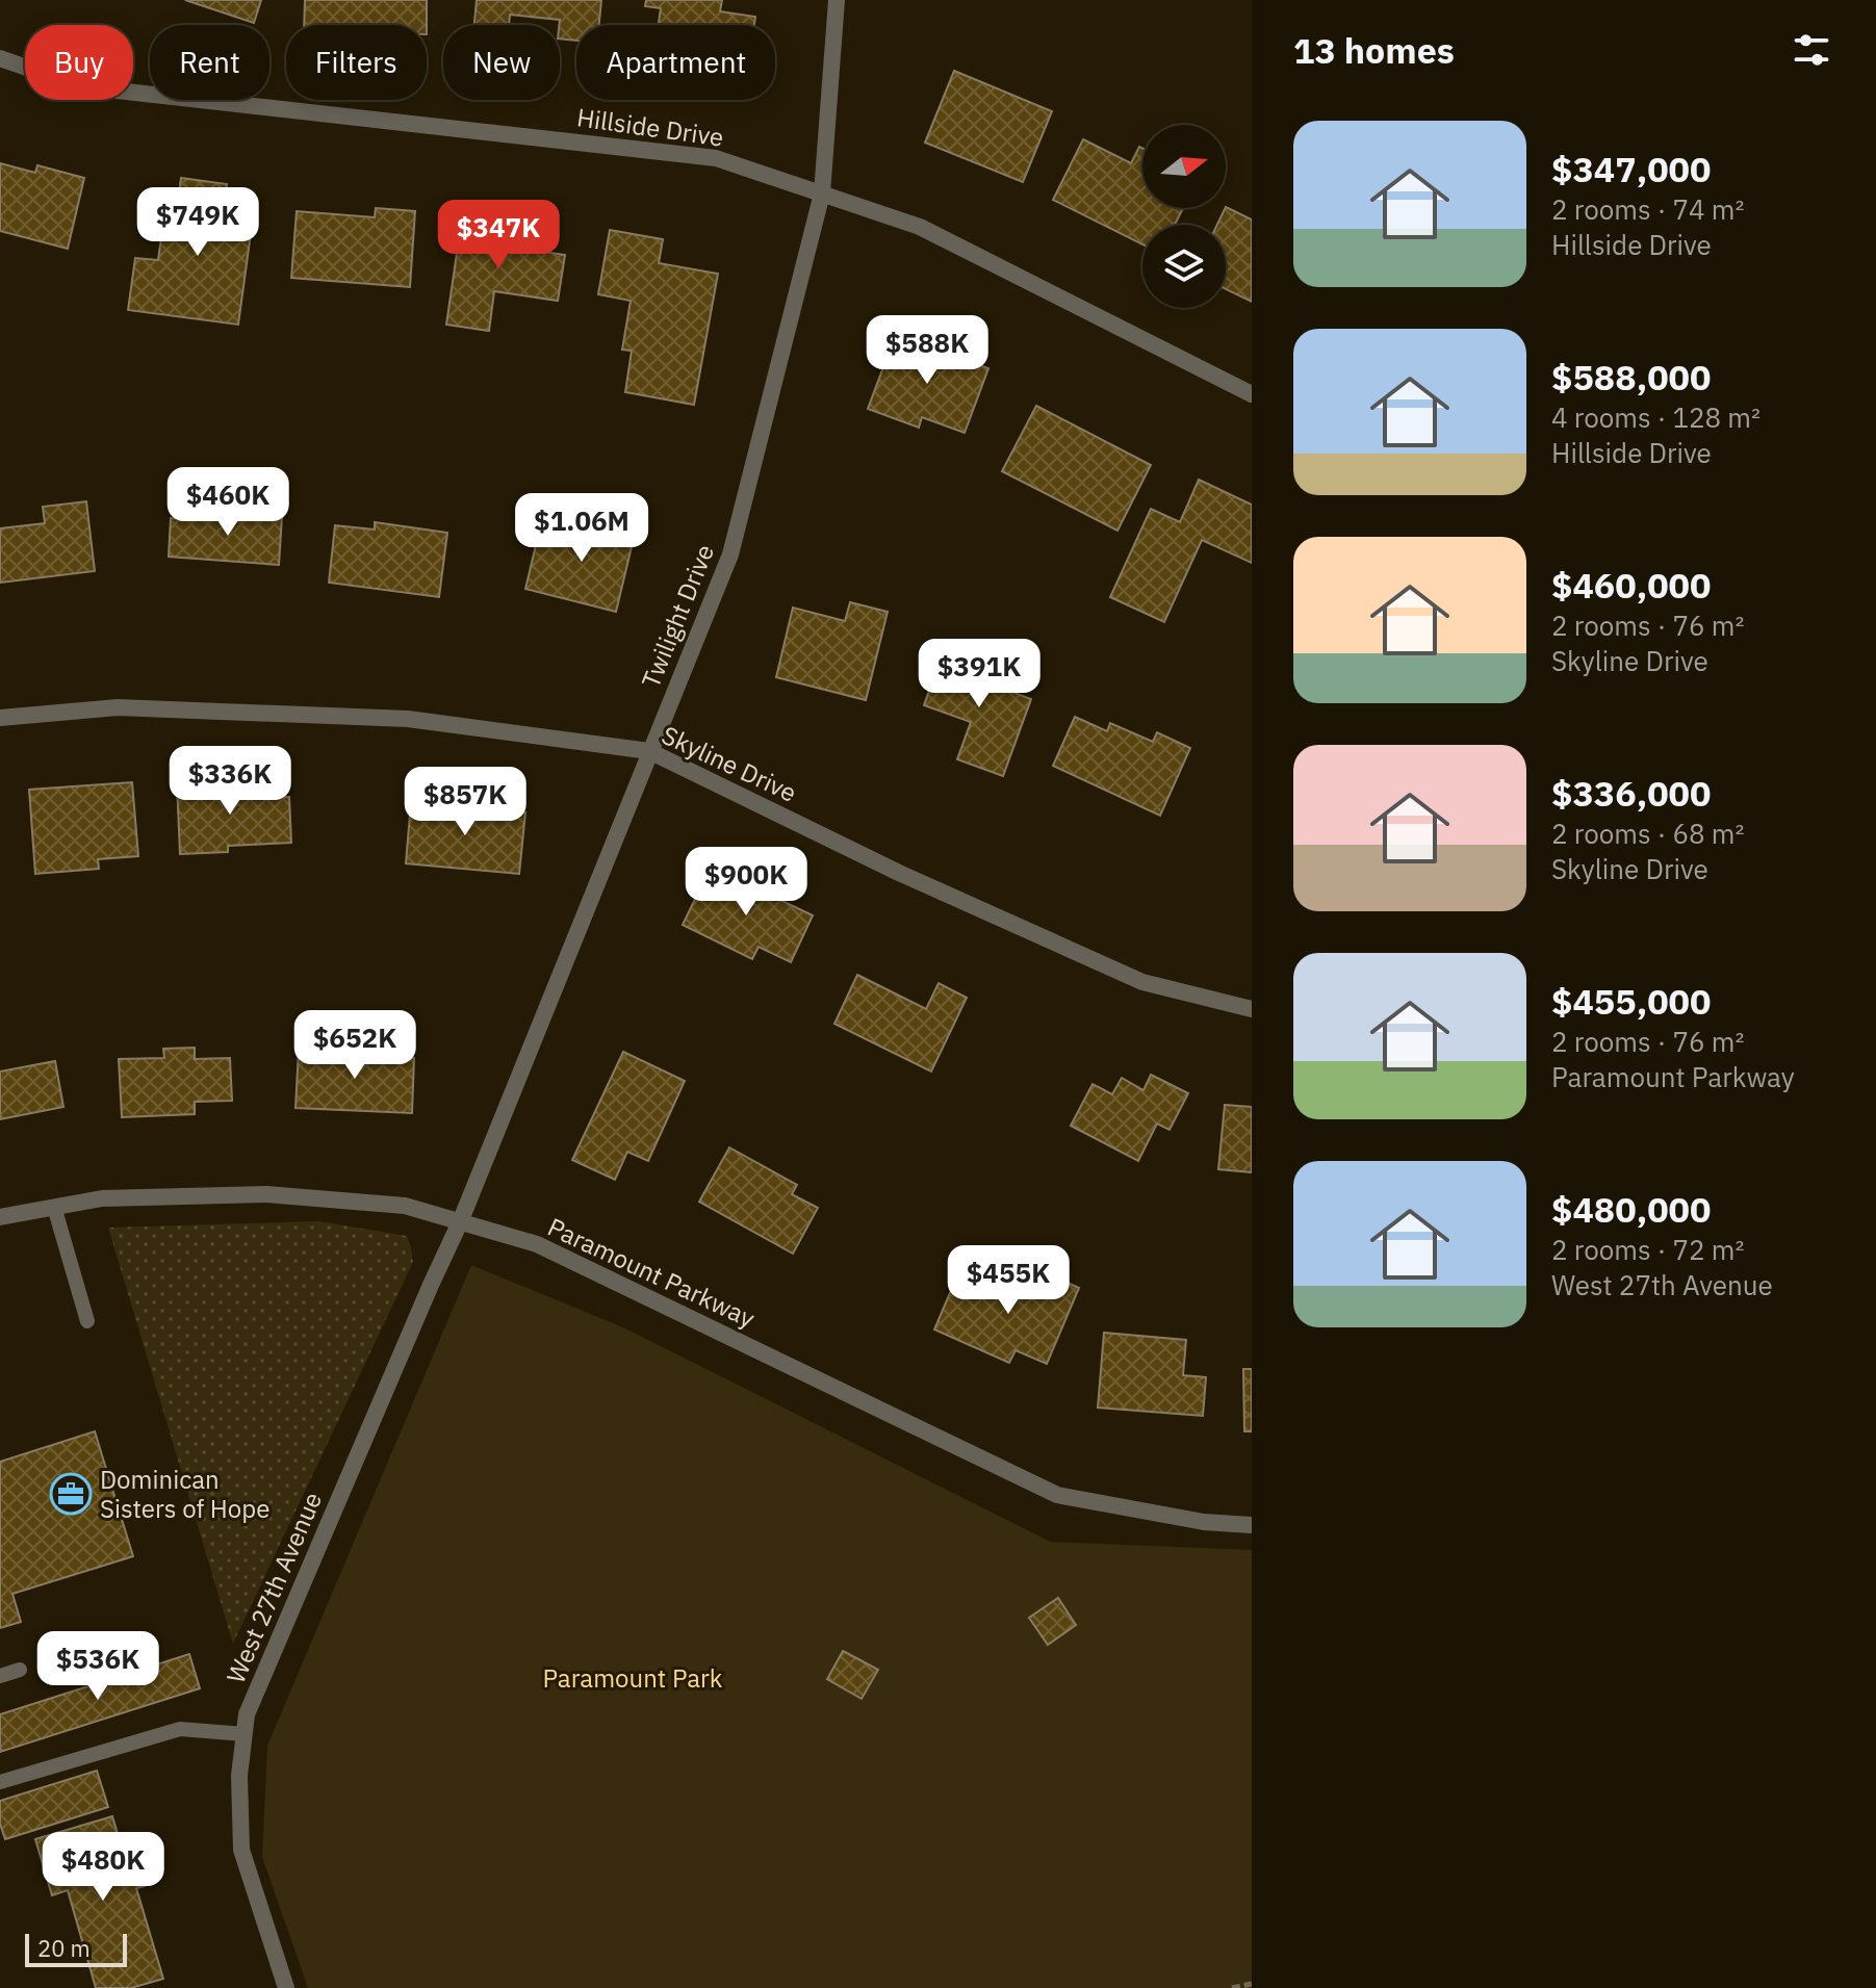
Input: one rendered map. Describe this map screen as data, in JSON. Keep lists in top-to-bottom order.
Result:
{
  "streets": {
    "street": [
      "Hillside Drive",
      "Twilight Drive",
      "Skyline Drive",
      "Paramount Parkway",
      "West 27th Avenue"
    ]
  },
  "crossings": [
    ["Hillside Drive", "Twilight Drive"],
    ["Twilight Drive", "Skyline Drive"],
    ["Twilight Drive", "Paramount Parkway"],
    ["Twilight Drive", "West 27th Avenue"],
    ["Paramount Parkway", "West 27th Avenue"]
  ],
  "parks": ["Paramount Park"],
  "places": {
    "office": ["Dominican Sisters of Hope"]
  },
  "scale_bar": "20 m",
  "north": "right",
  "page": {
    "heading": "13 homes",
    "chip": [
      "Buy",
      "Rent",
      "Filters",
      "New",
      "Apartment"
    ],
    "list": [
      {
        "name": "$347,000",
        "note": "2 rooms · 74 m² · Hillside Drive"
      },
      {
        "name": "$588,000",
        "note": "4 rooms · 128 m² · Hillside Drive"
      },
      {
        "name": "$460,000",
        "note": "2 rooms · 76 m² · Skyline Drive"
      },
      {
        "name": "$336,000",
        "note": "2 rooms · 68 m² · Skyline Drive"
      },
      {
        "name": "$455,000",
        "note": "2 rooms · 76 m² · Paramount Parkway"
      },
      {
        "name": "$480,000",
        "note": "2 rooms · 72 m² · West 27th Avenue"
      }
    ],
    "price": [
      "$749K",
      "$347K",
      "$588K",
      "$460K",
      "$1.06M",
      "$391K",
      "$336K",
      "$857K",
      "$900K",
      "$652K",
      "$455K",
      "$536K",
      "$480K"
    ],
    "scale": "20 m"
  }
}
